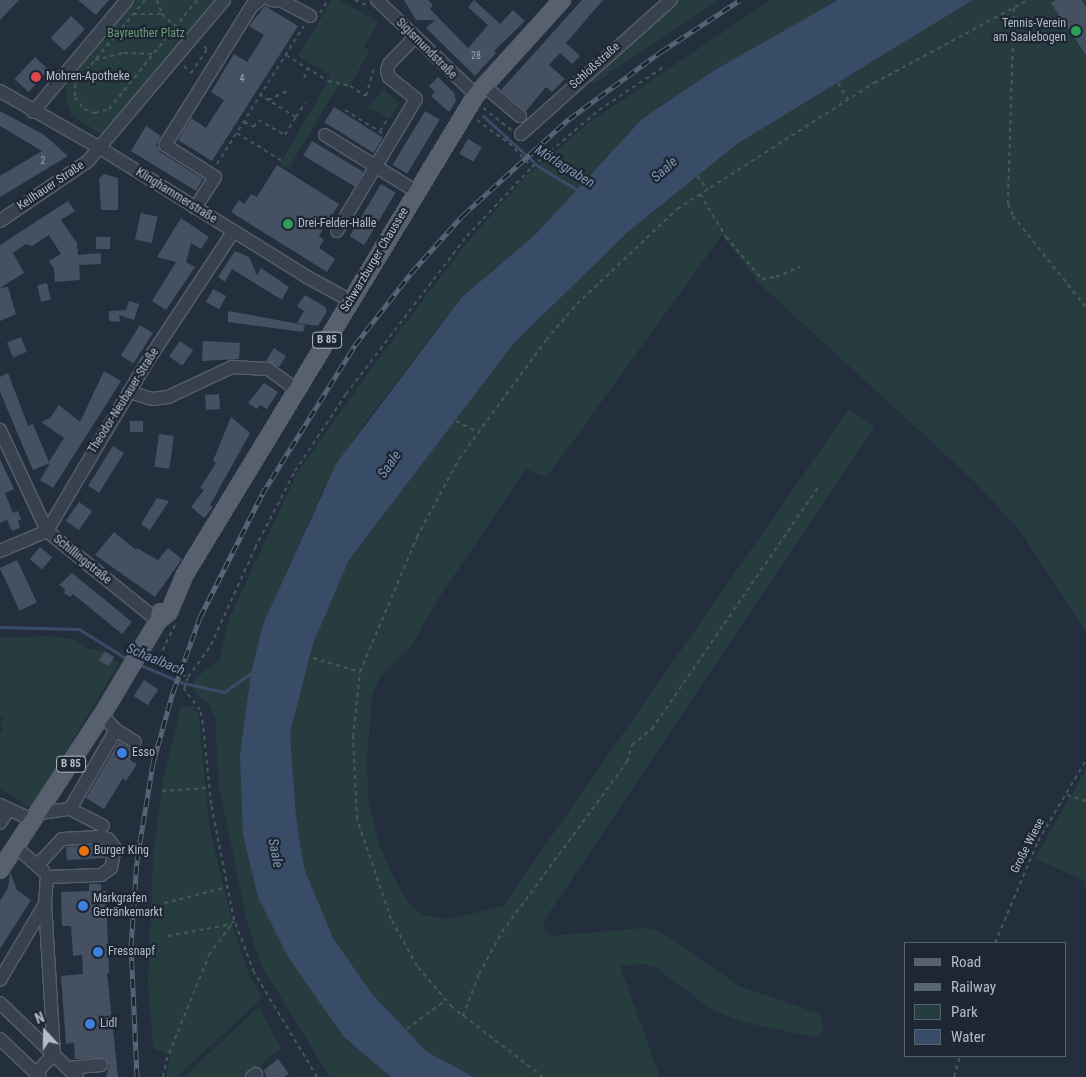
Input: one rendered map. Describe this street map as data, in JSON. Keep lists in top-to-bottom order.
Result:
{
  "streets": {
    "main road": ["Schwarzburger Chaussee", "B 85"],
    "street": [
      "Sigismundstraße",
      "Schloßstraße",
      "Keilhauer Straße",
      "Klinghammerstraße",
      "Theodor-Neubauer-Straße",
      "Schillingstraße"
    ],
    "path": ["Große Wiese"]
  },
  "crossings": [
    ["Sigismundstraße", "Schwarzburger Chaussee"],
    ["Keilhauer Straße", "Klinghammerstraße"],
    ["Klinghammerstraße", "Schwarzburger Chaussee"],
    ["Klinghammerstraße", "Theodor-Neubauer-Straße"],
    ["Schwarzburger Chaussee", "Schillingstraße"],
    ["Theodor-Neubauer-Straße", "Schillingstraße"]
  ],
  "water": ["Mörlagraben", "Saale", "Schaalbach"],
  "parks": ["Bayreuther Platz"],
  "places": [
    "Tennis-Verein am Saalebogen",
    "Mohren-Apotheke",
    "Drei-Felder-Halle",
    "Esso",
    "Burger King",
    "Markgrafen Getränkemarkt",
    "Fressnapf",
    "Lidl"
  ],
  "house_numbers": ["28", "4", "2"],
  "legend": [
    "Road",
    "Railway",
    "Park",
    "Water"
  ],
  "north": "top"
}
